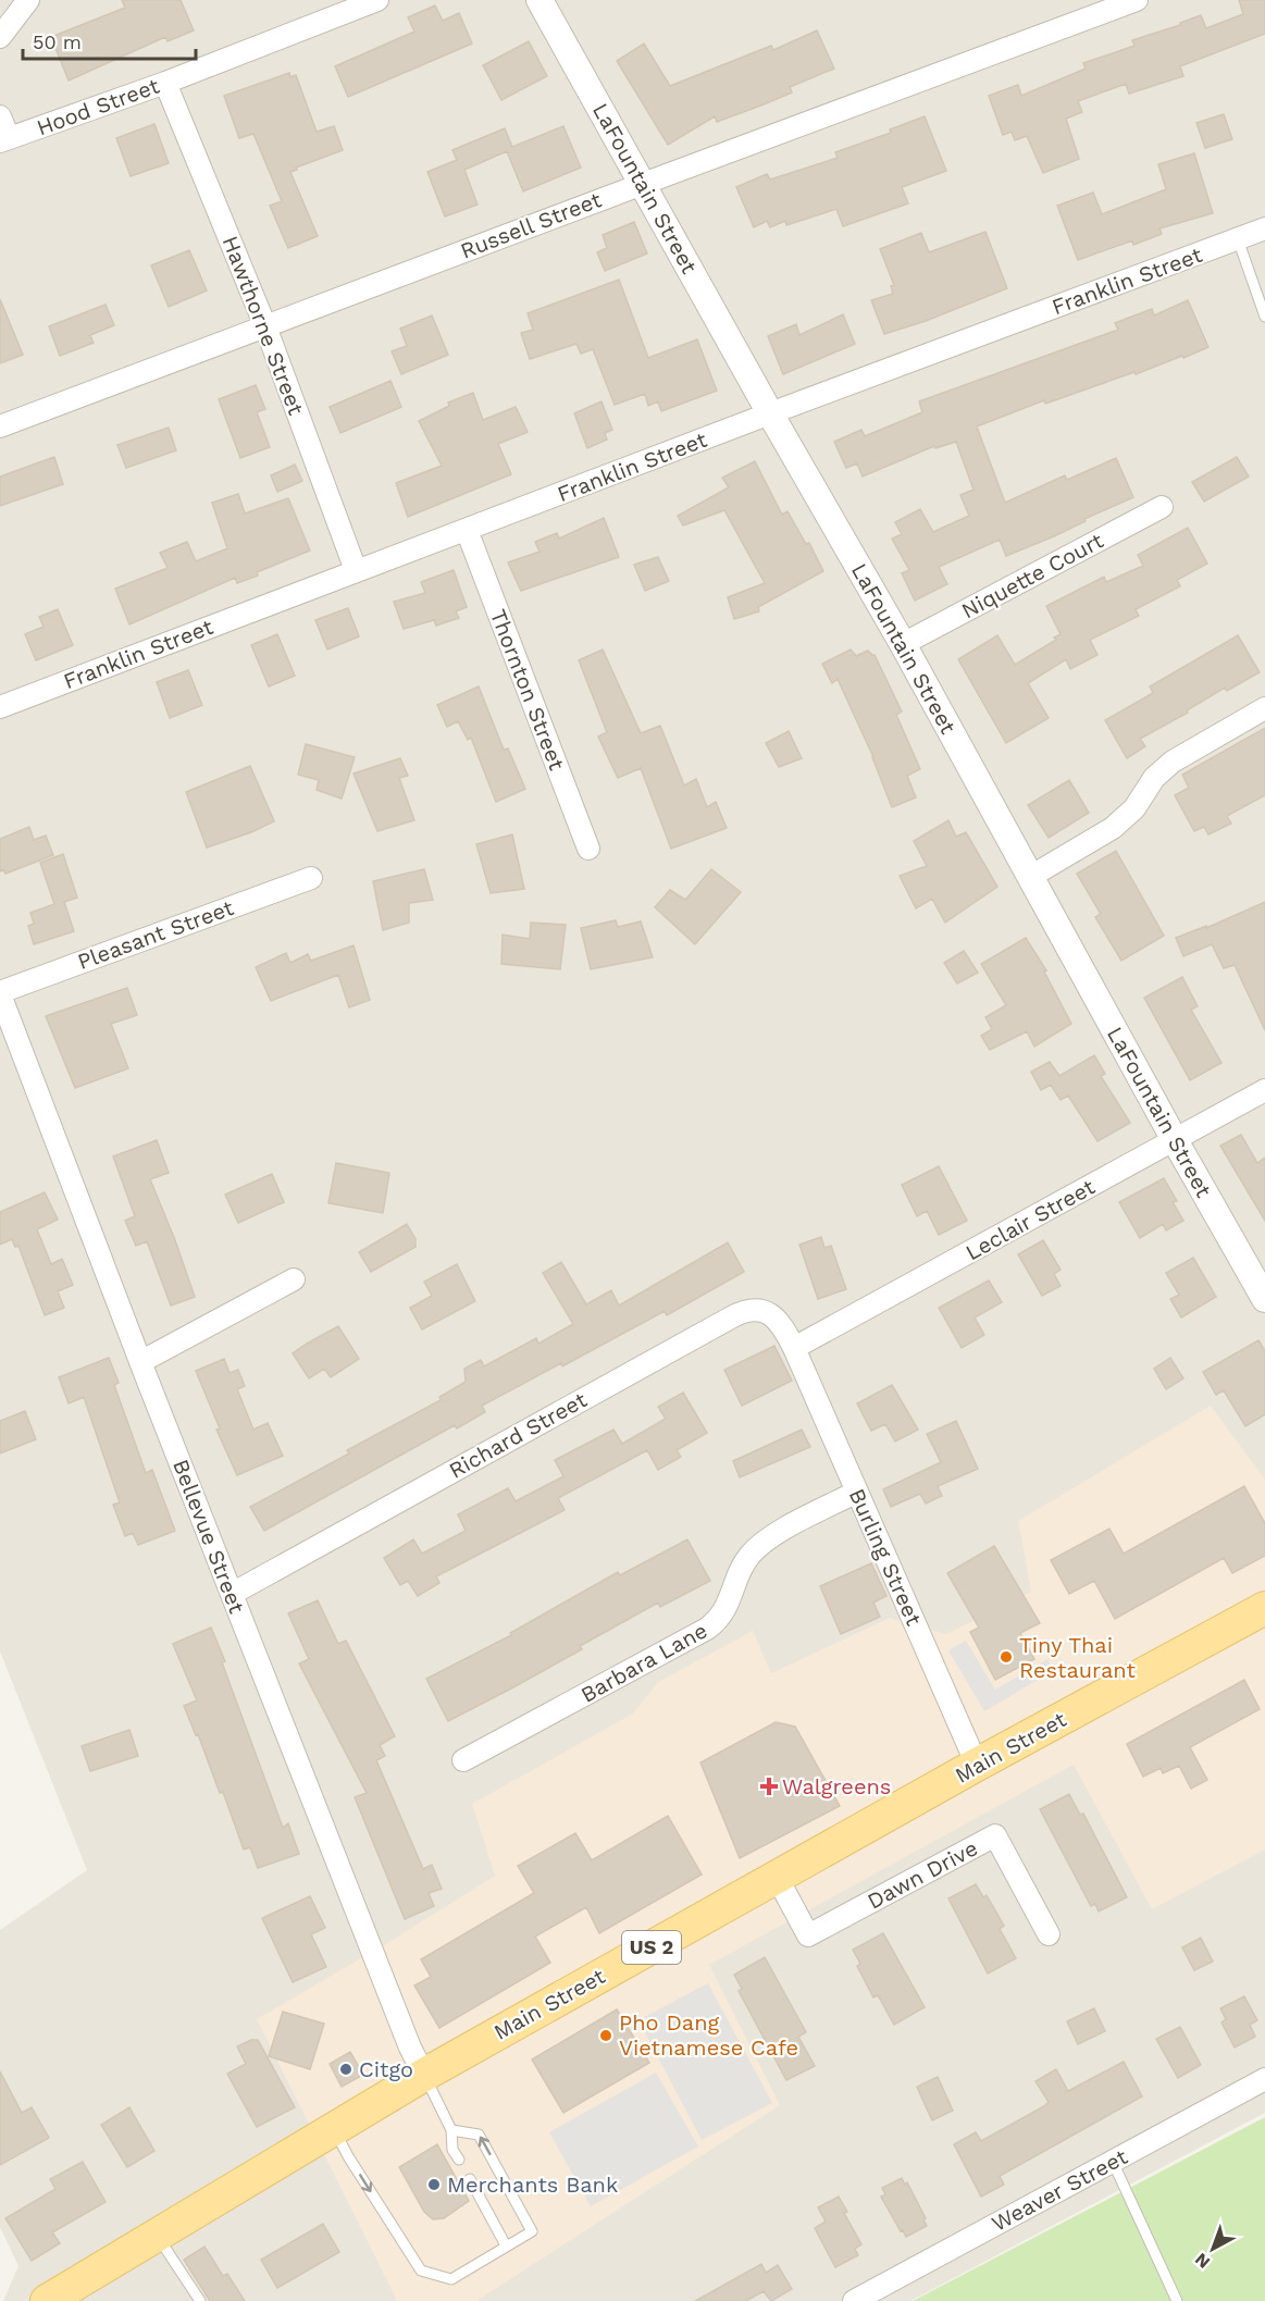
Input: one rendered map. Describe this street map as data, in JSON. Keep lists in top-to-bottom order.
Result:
{
  "streets": {
    "main road": ["Main Street", "US 2"],
    "street": [
      "Hood Street",
      "LaFountain Street",
      "Russell Street",
      "Franklin Street",
      "Hawthorne Street",
      "Niquette Court",
      "Thornton Street",
      "Pleasant Street",
      "Leclair Street",
      "Richard Street",
      "Bellevue Street",
      "Burling Street",
      "Barbara Lane",
      "Dawn Drive",
      "Weaver Street"
    ]
  },
  "crossings": [
    ["Hood Street", "Hawthorne Street"],
    ["LaFountain Street", "Russell Street"],
    ["LaFountain Street", "Franklin Street"],
    ["LaFountain Street", "Niquette Court"],
    ["LaFountain Street", "Leclair Street"],
    ["Russell Street", "Hawthorne Street"],
    ["Franklin Street", "Hawthorne Street"],
    ["Franklin Street", "Thornton Street"],
    ["Pleasant Street", "Bellevue Street"],
    ["Leclair Street", "Richard Street"],
    ["Leclair Street", "Burling Street"],
    ["Richard Street", "Bellevue Street"],
    ["Richard Street", "Burling Street"],
    ["Bellevue Street", "Main Street"],
    ["Burling Street", "Barbara Lane"],
    ["Burling Street", "Main Street"],
    ["Main Street", "Dawn Drive"]
  ],
  "places": {
    "other": [
      "Tiny Thai Restaurant",
      "Pho Dang Vietnamese Cafe",
      "Citgo",
      "Merchants Bank"
    ],
    "health": ["Walgreens"]
  },
  "scale_bar": "50 m",
  "north": "bottom left"
}
